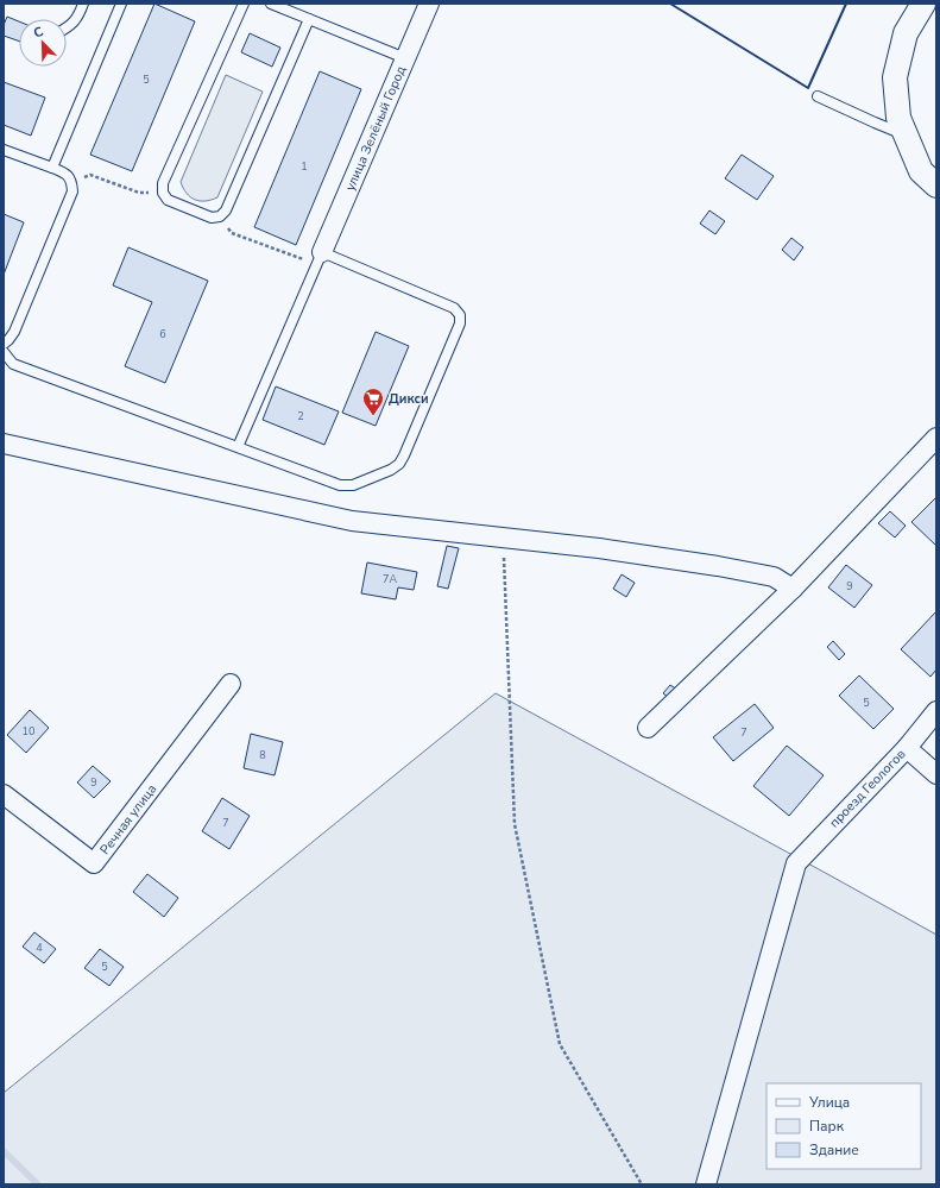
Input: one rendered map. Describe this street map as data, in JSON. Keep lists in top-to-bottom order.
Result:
{
  "streets": {
    "street": ["улица Зелёный Город", "проезд Геологов", "Речная улица"]
  },
  "places": {
    "supermarket": ["Дикси"]
  },
  "house_numbers": [
    "5",
    "1",
    "6",
    "2",
    "7А",
    "9",
    "5",
    "10",
    "7",
    "8",
    "9",
    "7",
    "4",
    "5"
  ],
  "legend": ["Улица", "Парк", "Здание"],
  "north": "top left"
}
